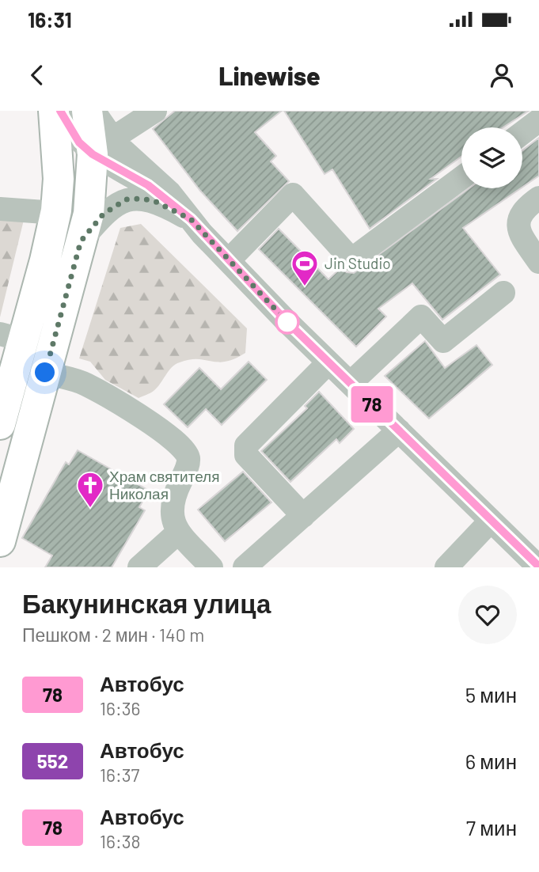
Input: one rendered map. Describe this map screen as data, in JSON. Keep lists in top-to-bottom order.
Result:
{
  "places": {
    "sports": ["Jin Studio"],
    "church": ["Храм святителя Николая"]
  },
  "lines": ["bus line 78"],
  "page": {
    "status": "16:31",
    "header": "Linewise",
    "on_map": "78",
    "heading": ["Бакунинская улица", "Пешком · 2 мин · 140 m"],
    "list": [
      {
        "mark": "78",
        "name": "Автобус",
        "note": "16:36",
        "value": "5 мин"
      },
      {
        "mark": "552",
        "name": "Автобус",
        "note": "16:37",
        "value": "6 мин"
      },
      {
        "mark": "78",
        "name": "Автобус",
        "note": "16:38",
        "value": "7 мин"
      }
    ]
  }
}
